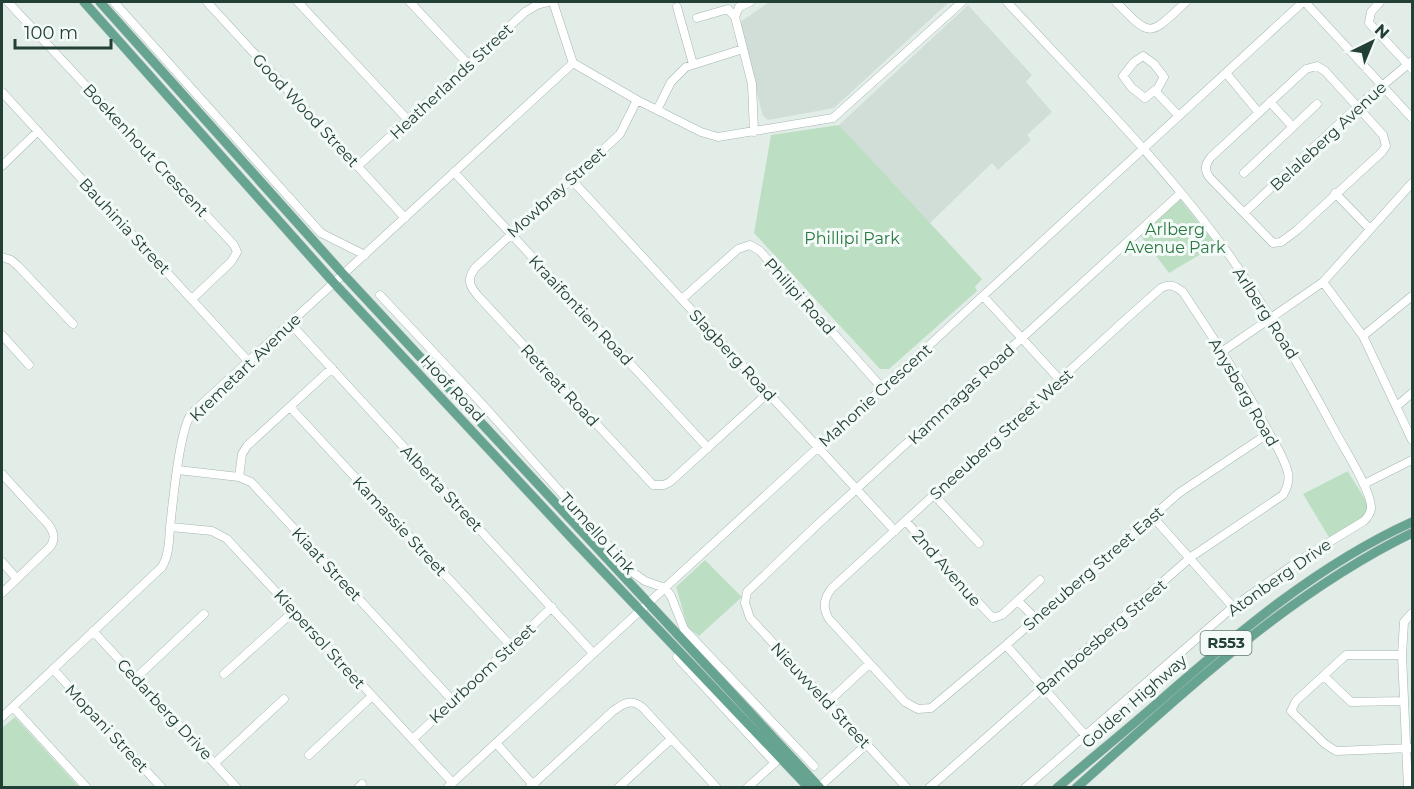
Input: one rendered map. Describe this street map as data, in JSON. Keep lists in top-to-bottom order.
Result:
{
  "streets": {
    "main road": ["Hoof Road", "R553", "Golden Highway"],
    "street": [
      "Heatherlands Street",
      "Good Wood Street",
      "Belaleberg Avenue",
      "Boekenhout Crescent",
      "Mowbray Street",
      "Bauhinia Street",
      "Philipi Road",
      "Kraaifontien Road",
      "Arlberg Road",
      "Slagberg Road",
      "Kremetart Avenue",
      "Retreat Road",
      "Anysberg Road",
      "Kammagas Road",
      "Mahonie Crescent",
      "Sneeuberg Street West",
      "Alberta Street",
      "Kamassie Street",
      "Tumello Link",
      "Kiaat Street",
      "2nd Avenue",
      "Sneeuberg Street East",
      "Atonberg Drive",
      "Bamboesberg Street",
      "Kiepersol Street",
      "Keurboom Street",
      "Nieuwveld Street",
      "Cedarberg Drive",
      "Mopani Street"
    ]
  },
  "crossings": [
    ["Heatherlands Street", "Good Wood Street"],
    ["Good Wood Street", "Kremetart Avenue"],
    ["Boekenhout Crescent", "Bauhinia Street"],
    ["Mowbray Street", "Kraaifontien Road"],
    ["Mowbray Street", "Slagberg Road"],
    ["Mowbray Street", "Retreat Road"],
    ["Bauhinia Street", "Kremetart Avenue"],
    ["Philipi Road", "Slagberg Road"],
    ["Philipi Road", "Mahonie Crescent"],
    ["Kraaifontien Road", "Kremetart Avenue"],
    ["Kraaifontien Road", "Retreat Road"],
    ["Arlberg Road", "Kammagas Road"],
    ["Arlberg Road", "Mahonie Crescent"],
    ["Arlberg Road", "Atonberg Drive"],
    ["Slagberg Road", "Kammagas Road"],
    ["Slagberg Road", "Mahonie Crescent"],
    ["Slagberg Road", "Sneeuberg Street West"],
    ["Kremetart Avenue", "Hoof Road"],
    ["Kremetart Avenue", "Alberta Street"],
    ["Kremetart Avenue", "Kiepersol Street"],
    ["Kremetart Avenue", "Cedarberg Drive"],
    ["Kremetart Avenue", "Mopani Street"],
    ["Hoof Road", "Mahonie Crescent"],
    ["Anysberg Road", "Sneeuberg Street West"],
    ["Anysberg Road", "Sneeuberg Street East"],
    ["Anysberg Road", "Bamboesberg Street"],
    ["Kammagas Road", "Nieuwveld Street"],
    ["Mahonie Crescent", "Alberta Street"],
    ["Mahonie Crescent", "Tumello Link"],
    ["Mahonie Crescent", "Kiepersol Street"],
    ["Sneeuberg Street West", "2nd Avenue"],
    ["Sneeuberg Street West", "Sneeuberg Street East"],
    ["Alberta Street", "Keurboom Street"],
    ["Kamassie Street", "Keurboom Street"],
    ["Kiaat Street", "Keurboom Street"],
    ["Kiepersol Street", "Keurboom Street"]
  ],
  "parks": ["Arlberg Avenue Park", "Phillipi Park"],
  "scale_bar": "100 m",
  "north": "top right"
}
